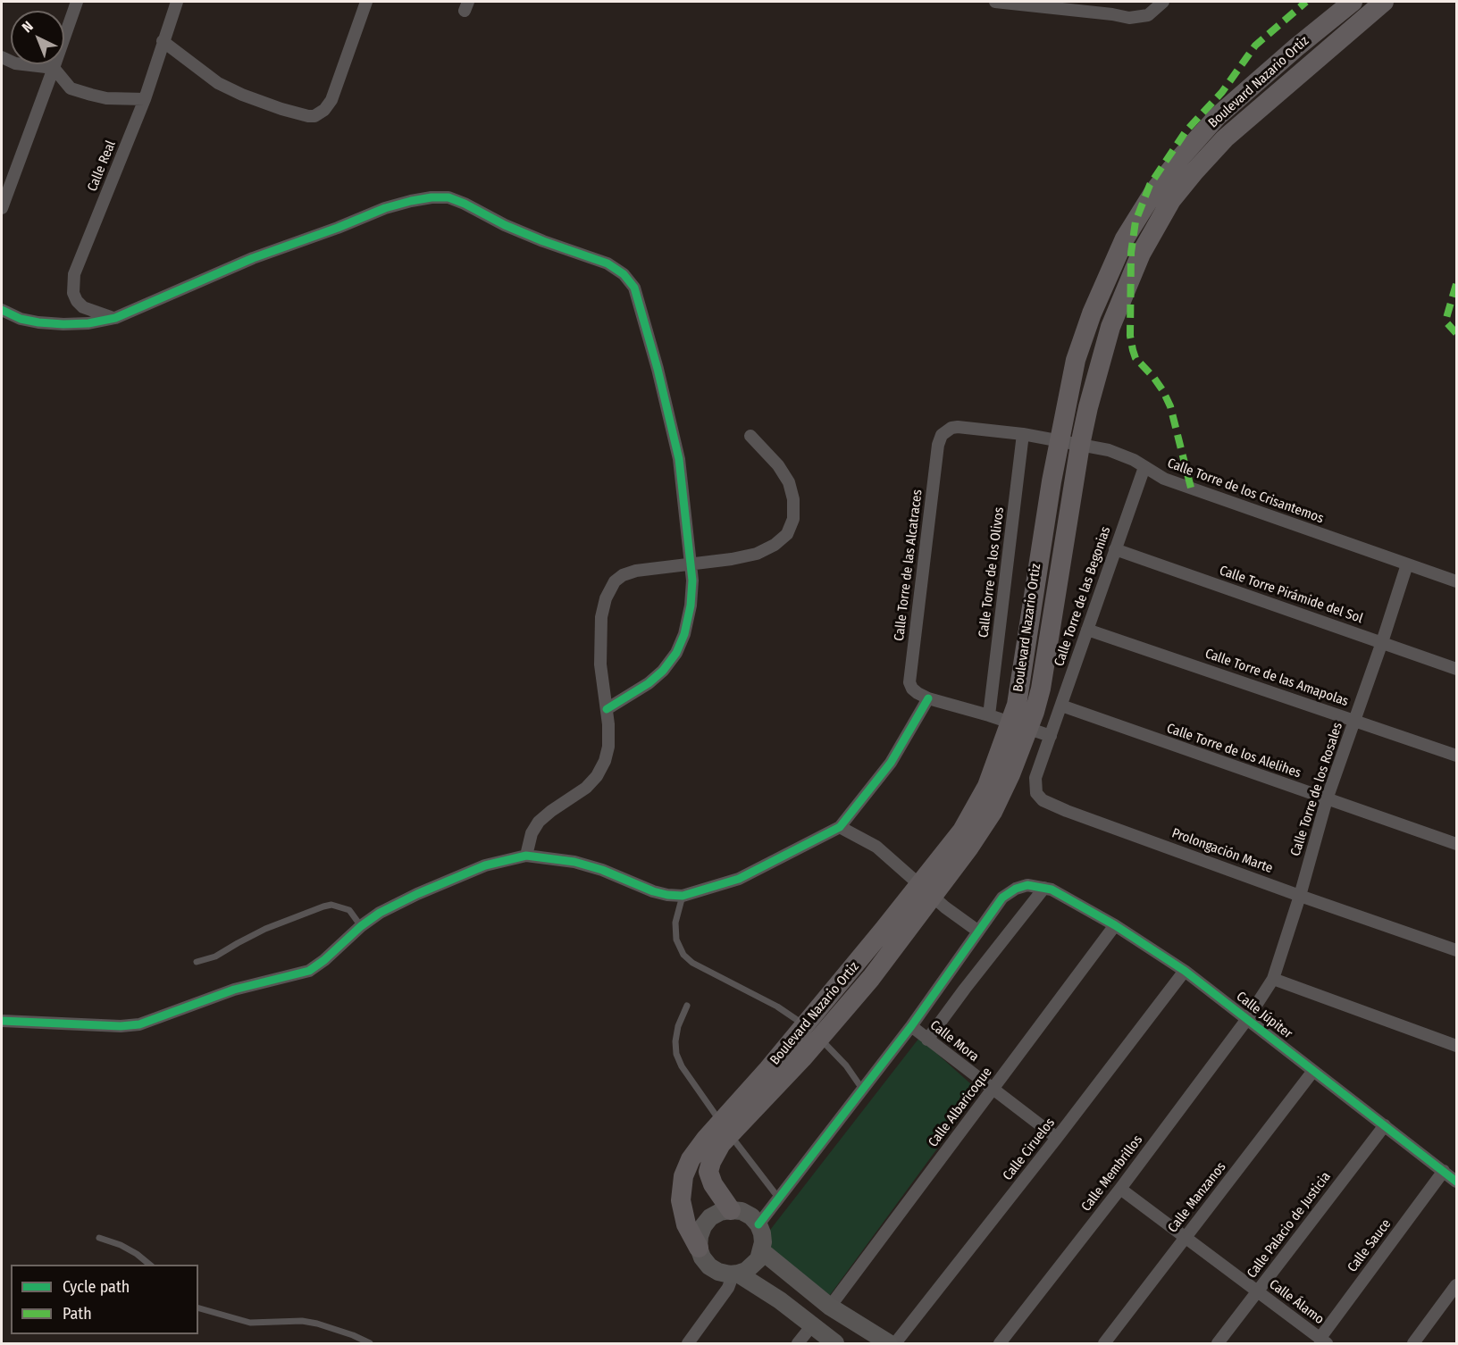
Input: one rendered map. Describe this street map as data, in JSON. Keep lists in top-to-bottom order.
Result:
{
  "streets": {
    "main road": ["Boulevard Nazario Ortiz"],
    "street": [
      "Calle Real",
      "Calle Torre de los Crisantemos",
      "Calle Torre de las Alcatraces",
      "Calle Torre de los Olivos",
      "Calle Torre Pirámide del Sol",
      "Calle Torre de las Begonias",
      "Calle Torre de las Amapolas",
      "Calle Torre de los Alelihes",
      "Calle Torre de los Rosales",
      "Prolongación Marte",
      "Calle Júpiter",
      "Calle Mora",
      "Calle Albaricoque",
      "Calle Ciruelos",
      "Calle Membrillos",
      "Calle Manzanos",
      "Calle Palacio de Justicia",
      "Calle Sauce",
      "Calle Álamo"
    ]
  },
  "crossings": [
    ["Boulevard Nazario Ortiz", "Calle Torre de los Crisantemos"],
    ["Calle Torre de los Crisantemos", "Calle Torre de las Alcatraces"],
    ["Calle Torre de los Crisantemos", "Calle Torre de los Olivos"],
    ["Calle Torre de los Crisantemos", "Calle Torre de las Begonias"],
    ["Calle Torre de los Crisantemos", "Calle Torre de los Rosales"],
    ["Calle Torre Pirámide del Sol", "Calle Torre de las Begonias"],
    ["Calle Torre Pirámide del Sol", "Calle Torre de los Rosales"],
    ["Calle Torre de las Begonias", "Calle Torre de las Amapolas"],
    ["Calle Torre de las Begonias", "Calle Torre de los Alelihes"],
    ["Calle Torre de las Begonias", "Prolongación Marte"],
    ["Calle Torre de las Amapolas", "Calle Torre de los Rosales"],
    ["Calle Torre de los Alelihes", "Calle Torre de los Rosales"],
    ["Calle Torre de los Rosales", "Prolongación Marte"],
    ["Calle Torre de los Rosales", "Calle Júpiter"],
    ["Calle Torre de los Rosales", "Calle Membrillos"],
    ["Calle Júpiter", "Calle Albaricoque"],
    ["Calle Júpiter", "Calle Ciruelos"],
    ["Calle Júpiter", "Calle Membrillos"],
    ["Calle Júpiter", "Calle Manzanos"],
    ["Calle Júpiter", "Calle Palacio de Justicia"],
    ["Calle Júpiter", "Calle Sauce"],
    ["Calle Mora", "Calle Albaricoque"],
    ["Calle Mora", "Calle Ciruelos"],
    ["Calle Membrillos", "Calle Álamo"],
    ["Calle Manzanos", "Calle Álamo"],
    ["Calle Palacio de Justicia", "Calle Álamo"],
    ["Calle Sauce", "Calle Álamo"]
  ],
  "legend": ["Cycle path", "Path"],
  "north": "top left"
}
